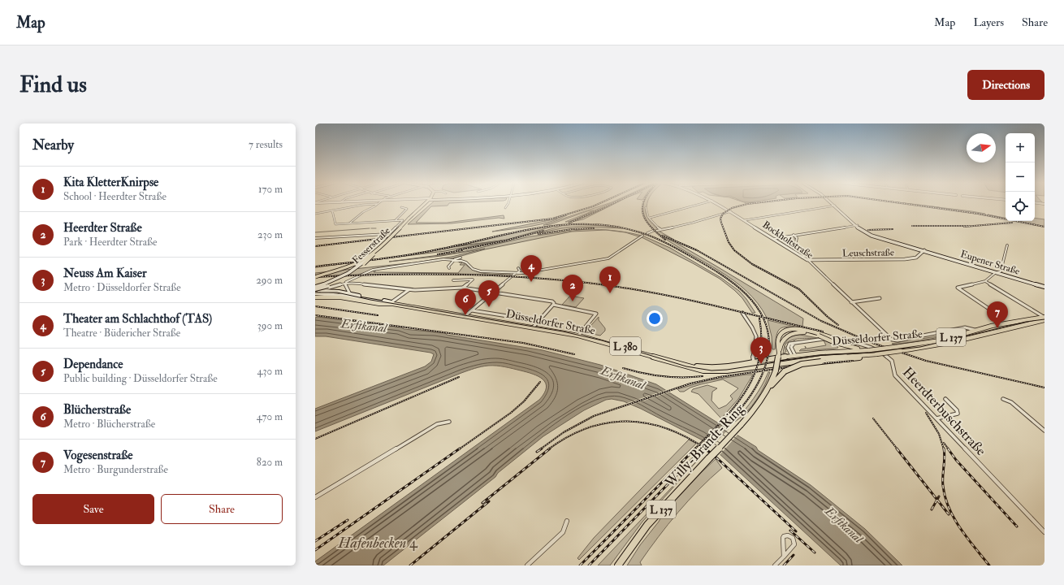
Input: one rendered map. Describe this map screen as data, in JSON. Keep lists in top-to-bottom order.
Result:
{
  "streets": {
    "main road": [
      "Fesserstraße",
      "Eupener Straße",
      "Düsseldorfer Straße",
      "L 137",
      "L 380",
      "Willy-Brandt-Ring"
    ],
    "street": ["Bockholtstraße", "Leuschstraße", "Heerdterbuschstraße"]
  },
  "crossings": [
    ["Bockholtstraße", "Leuschstraße"],
    ["Bockholtstraße", "Düsseldorfer Straße"],
    ["Fesserstraße", "Düsseldorfer Straße"],
    ["Leuschstraße", "Eupener Straße"],
    ["Düsseldorfer Straße", "L 137"],
    ["Düsseldorfer Straße", "Heerdterbuschstraße"],
    ["Düsseldorfer Straße", "Willy-Brandt-Ring"],
    ["L 137", "Heerdterbuschstraße"],
    ["L 137", "Willy-Brandt-Ring"],
    ["Heerdterbuschstraße", "Willy-Brandt-Ring"]
  ],
  "water": ["Erftkanal", "Hafenbecken 4"],
  "north": "right",
  "page": {
    "header": "Map",
    "nav": ["Map", "Layers", "Share"],
    "buttons": [
      "Directions",
      ["Save", "Share"]
    ],
    "title": "Find us",
    "heading": ["Nearby", "7 results"],
    "map_buttons": ["+", "−"],
    "list": [
      {
        "mark": "1",
        "name": "Kita KletterKnirpse",
        "note": "School · Heerdter Straße",
        "value": "170 m"
      },
      {
        "mark": "2",
        "name": "Heerdter Straße",
        "note": "Park · Heerdter Straße",
        "value": "230 m"
      },
      {
        "mark": "3",
        "name": "Neuss Am Kaiser",
        "note": "Metro · Düsseldorfer Straße",
        "value": "290 m"
      },
      {
        "mark": "4",
        "name": "Theater am Schlachthof (TAS)",
        "note": "Theatre · Büdericher Straße",
        "value": "390 m"
      },
      {
        "mark": "5",
        "name": "Dependance",
        "note": "Public building · Düsseldorfer Straße",
        "value": "430 m"
      },
      {
        "mark": "6",
        "name": "Blücherstraße",
        "note": "Metro · Blücherstraße",
        "value": "470 m"
      },
      {
        "mark": "7",
        "name": "Vogesenstraße",
        "note": "Metro · Burgunderstraße",
        "value": "820 m"
      }
    ],
    "pins": [
      "4",
      "1",
      "2",
      "5",
      "6",
      "7",
      "3"
    ]
  }
}
